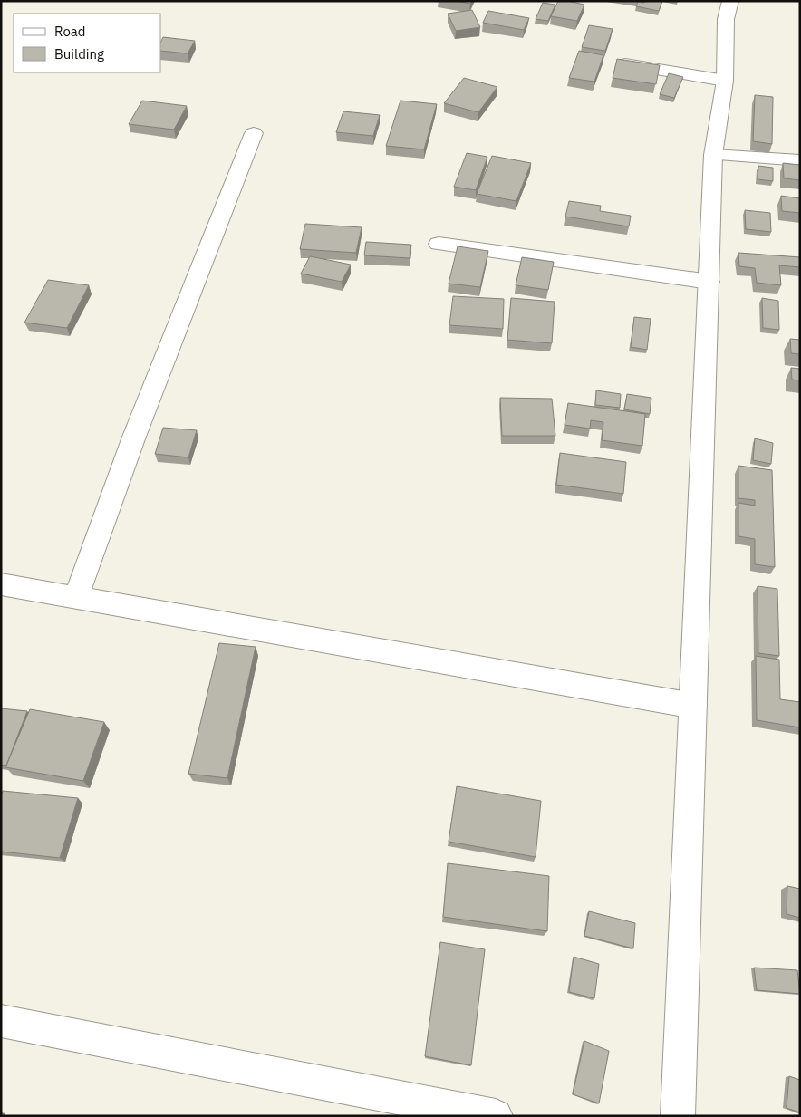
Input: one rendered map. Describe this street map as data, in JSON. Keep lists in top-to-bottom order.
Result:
{
  "legend": ["Road", "Building"]
}
